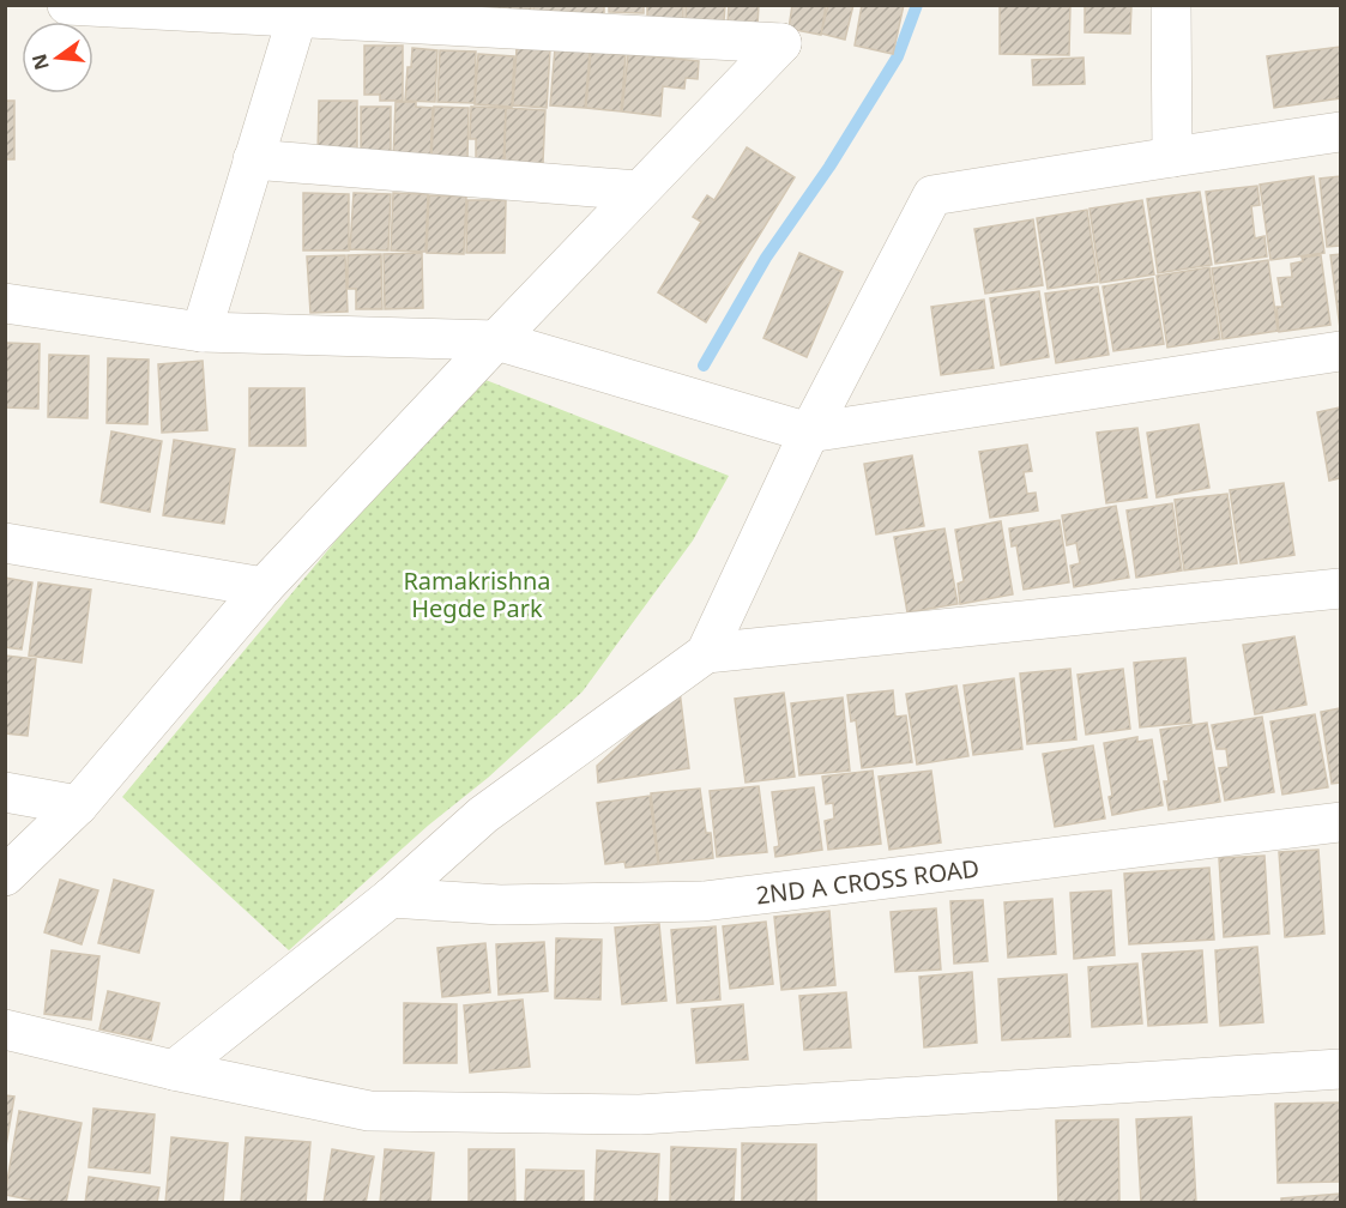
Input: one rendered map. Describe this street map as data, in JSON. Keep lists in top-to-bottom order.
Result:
{
  "streets": {
    "street": ["2ND A CROSS ROAD"]
  },
  "parks": ["Ramakrishna Hegde Park"],
  "north": "left"
}
